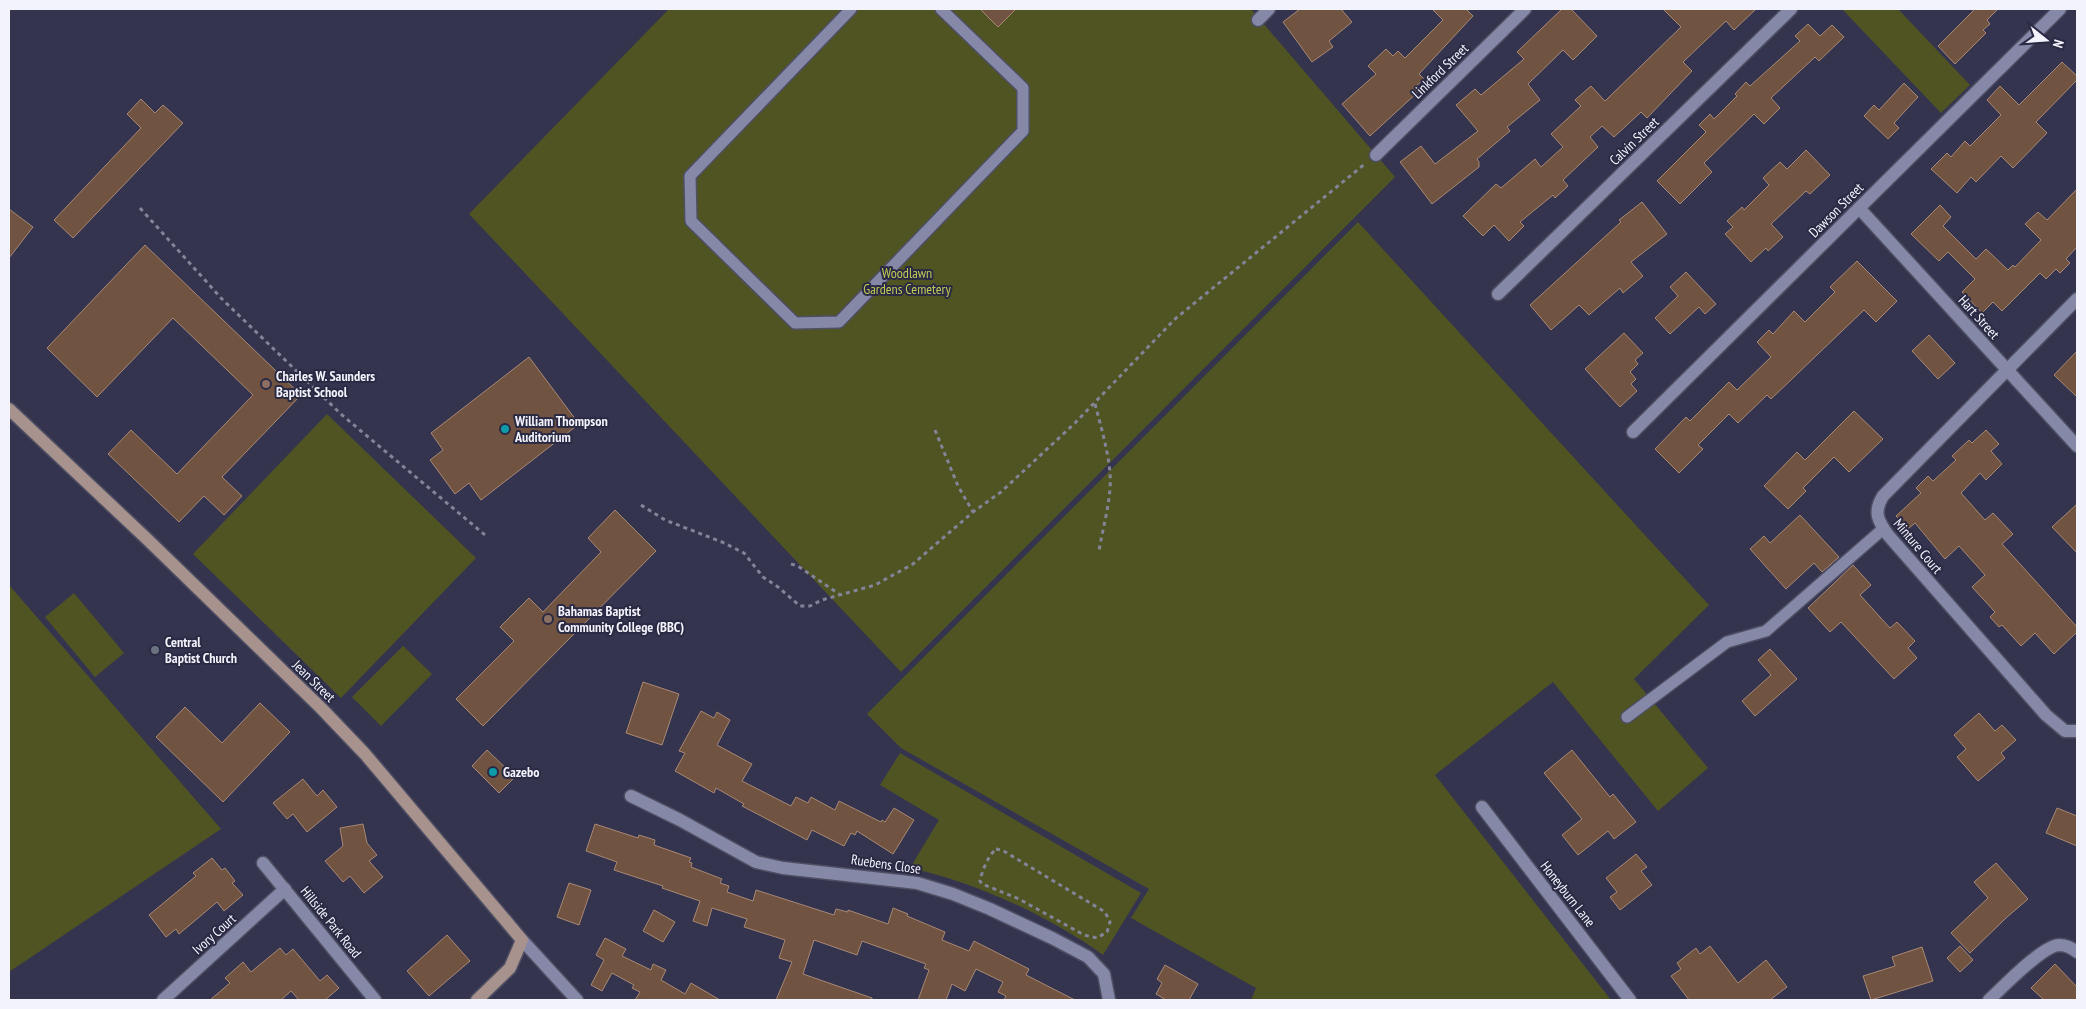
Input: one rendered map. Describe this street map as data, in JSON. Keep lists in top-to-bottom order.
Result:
{
  "streets": {
    "street": [
      "Linkford Street",
      "Calvin Street",
      "Dawson Street",
      "Hart Street",
      "Minture Court",
      "Jean Street",
      "Ruebens Close",
      "Honeyburn Lane",
      "Hillside Park Road",
      "Ivory Court"
    ]
  },
  "crossings": [
    ["Dawson Street", "Hart Street"],
    ["Hart Street", "Minture Court"],
    ["Hillside Park Road", "Ivory Court"]
  ],
  "parks": ["Woodlawn Gardens Cemetery"],
  "places": [
    "Charles W. Saunders Baptist School",
    "William Thompson Auditorium",
    "Bahamas Baptist Community College (BBC)",
    "Central Baptist Church",
    "Gazebo"
  ],
  "north": "right"
}
